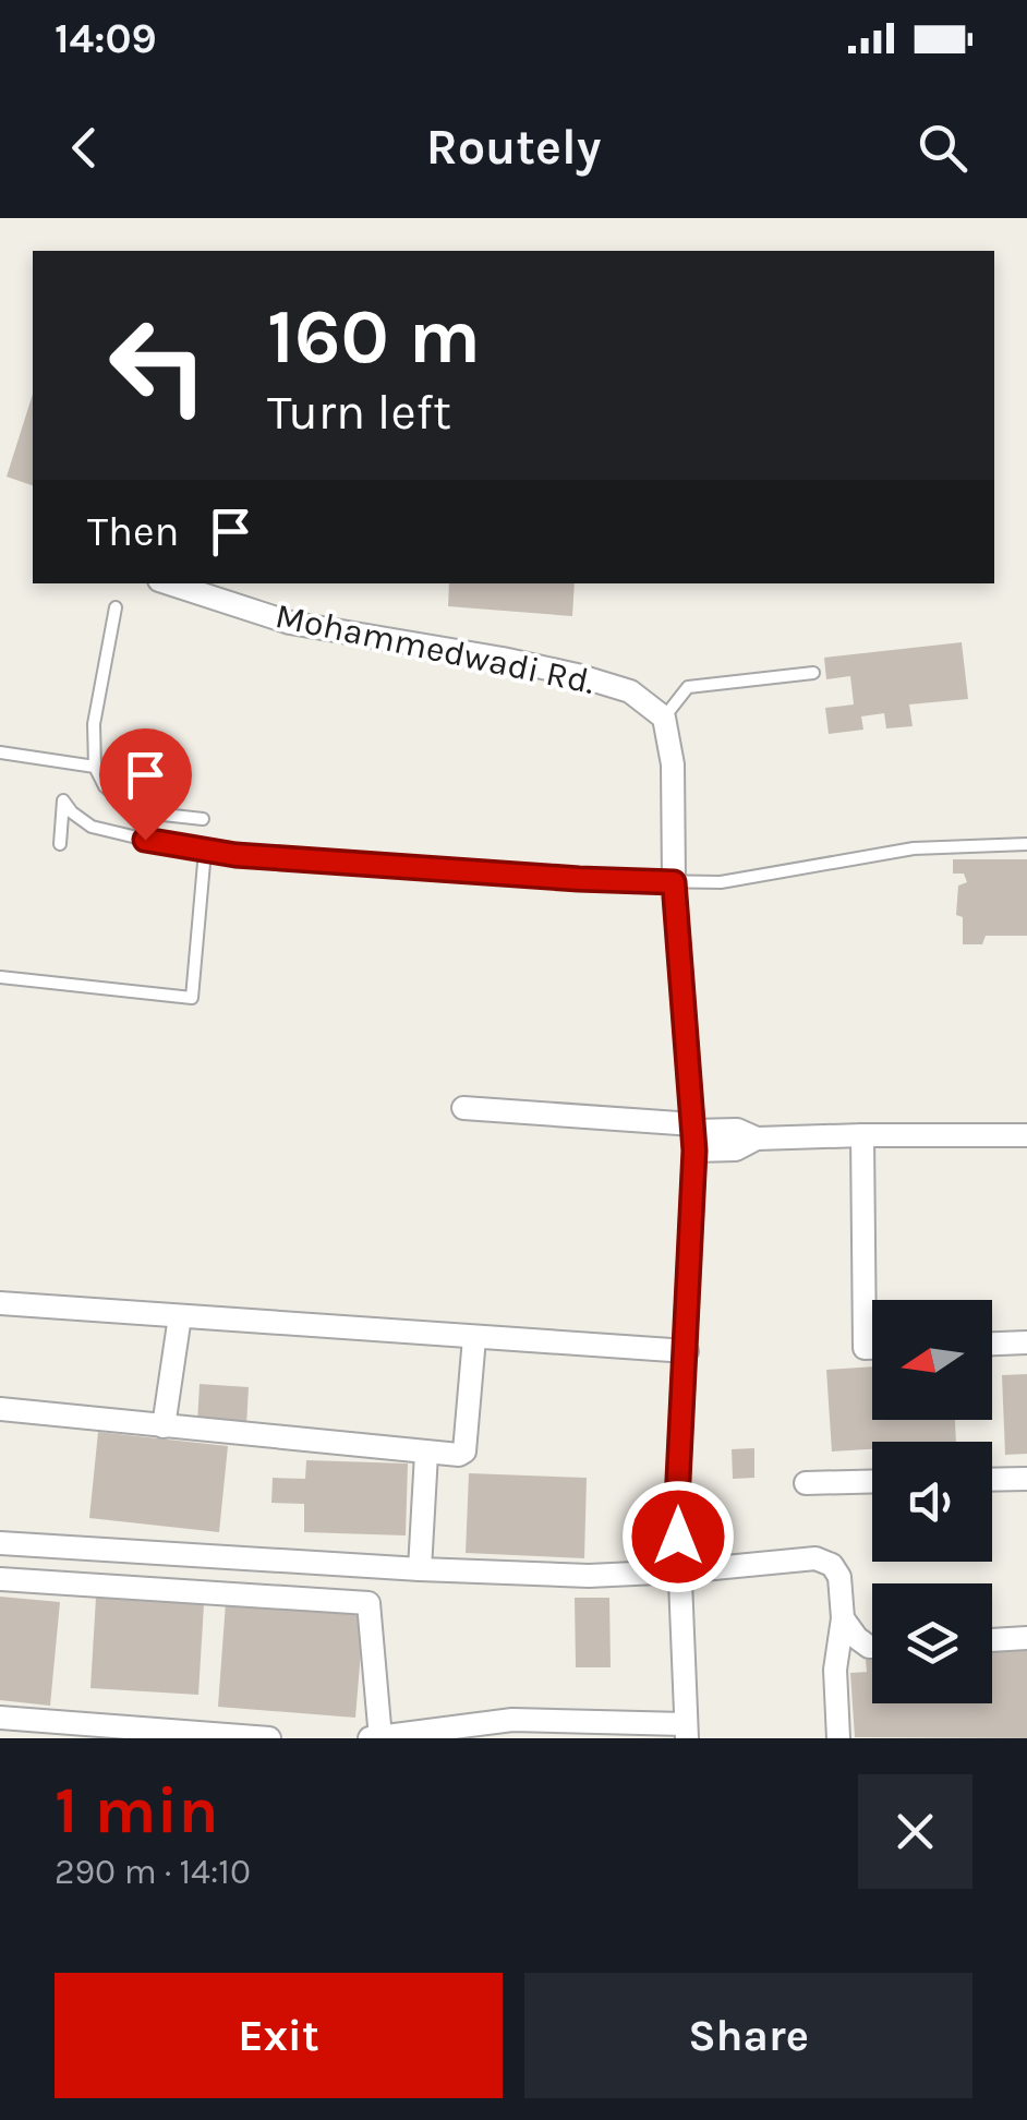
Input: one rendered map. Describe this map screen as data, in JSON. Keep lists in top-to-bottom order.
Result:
{
  "streets": {
    "street": ["Mohammedwadi Rd."]
  },
  "north": "left",
  "page": {
    "status": "14:09",
    "header": "Routely",
    "turn": ["160 m", "Turn left"],
    "then": "Then",
    "heading": ["1 min", "290 m · 14:10"],
    "buttons": ["Exit", "Share"]
  }
}
